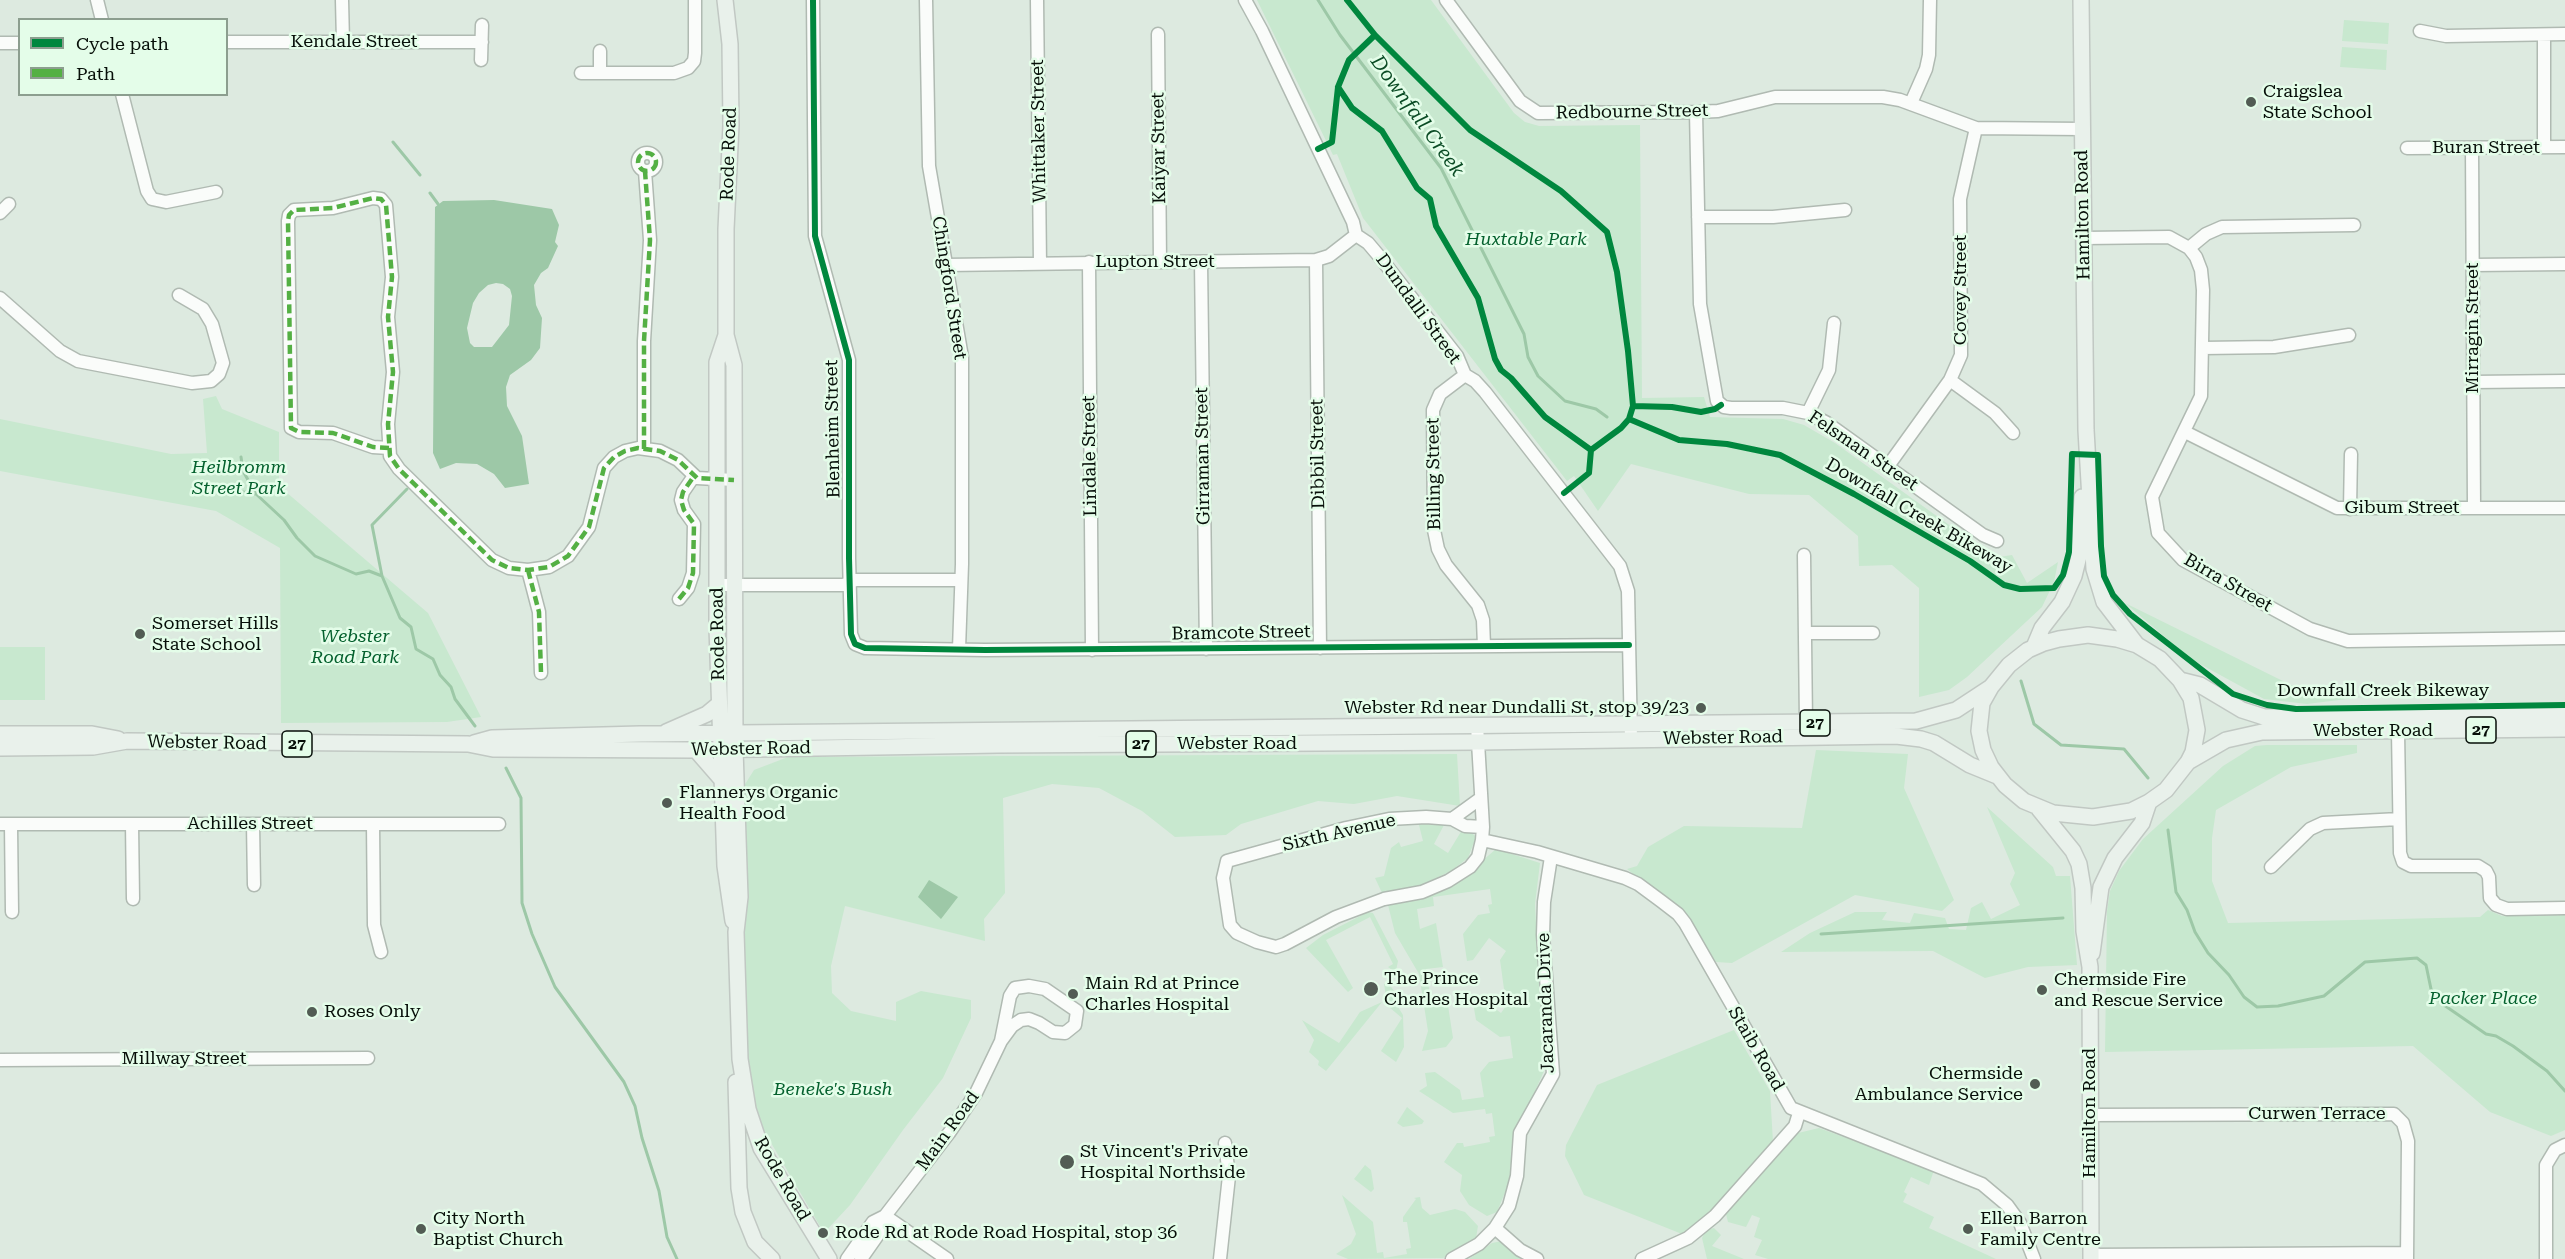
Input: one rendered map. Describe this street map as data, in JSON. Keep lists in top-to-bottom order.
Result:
{
  "streets": {
    "main road": [
      "Rode Road",
      "Hamilton Road",
      "27",
      "Webster Road"
    ],
    "street": [
      "Kendale Street",
      "Redbourne Street",
      "Whittaker Street",
      "Kaiyar Street",
      "Buran Street",
      "Lupton Street",
      "Chingford Street",
      "Covey Street",
      "Dundalli Street",
      "Mirragin Street",
      "Blenheim Street",
      "Felsman Street",
      "Dibbil Street",
      "Lindale Street",
      "Girraman Street",
      "Billing Street",
      "Gibum Street",
      "Birra Street",
      "Bramcote Street",
      "Achilles Street",
      "Sixth Avenue",
      "Jacaranda Drive",
      "Staib Road",
      "Millway Street",
      "Curwen Terrace",
      "Main Road"
    ],
    "cycle path": ["Downfall Creek Bikeway"]
  },
  "crossings": [
    ["Redbourne Street", "Hamilton Road"],
    ["Redbourne Street", "Covey Street"],
    ["Redbourne Street", "Felsman Street"],
    ["Whittaker Street", "Lupton Street"],
    ["Kaiyar Street", "Lupton Street"],
    ["Buran Street", "Mirragin Street"],
    ["Rode Road", "Webster Road"],
    ["Hamilton Road", "27"],
    ["Hamilton Road", "Webster Road"],
    ["Hamilton Road", "Curwen Terrace"],
    ["Lupton Street", "Chingford Street"],
    ["Lupton Street", "Dundalli Street"],
    ["Lupton Street", "Dibbil Street"],
    ["Lupton Street", "Lindale Street"],
    ["Lupton Street", "Girraman Street"],
    ["Chingford Street", "Bramcote Street"],
    ["Covey Street", "Felsman Street"],
    ["Dundalli Street", "Billing Street"],
    ["Dundalli Street", "Bramcote Street"],
    ["Dundalli Street", "Webster Road"],
    ["Mirragin Street", "Gibum Street"],
    ["Blenheim Street", "Bramcote Street"],
    ["Dibbil Street", "Bramcote Street"],
    ["Lindale Street", "Bramcote Street"],
    ["Girraman Street", "Bramcote Street"],
    ["Billing Street", "Bramcote Street"],
    ["Gibum Street", "Birra Street"],
    ["27", "Webster Road"],
    ["Sixth Avenue", "Staib Road"],
    ["Jacaranda Drive", "Staib Road"]
  ],
  "water": ["Downfall Creek"],
  "parks": [
    "Huxtable Park",
    "Heilbromm Street Park",
    "Webster Road Park",
    "Packer Place",
    "Beneke's Bush"
  ],
  "places": [
    "Craigslea State School",
    "Somerset Hills State School",
    "Webster Rd near Dundalli St, stop 39/23",
    "Flannerys Organic Health Food",
    "The Prince Charles Hospital",
    "Chermside Fire and Rescue Service",
    "Main Rd at Prince Charles Hospital",
    "Roses Only",
    "Chermside Ambulance Service",
    "St Vincent's Private Hospital Northside",
    "City North Baptist Church",
    "Ellen Barron Family Centre",
    "Rode Rd at Rode Road Hospital, stop 36"
  ],
  "legend": ["Cycle path", "Path"]
}
